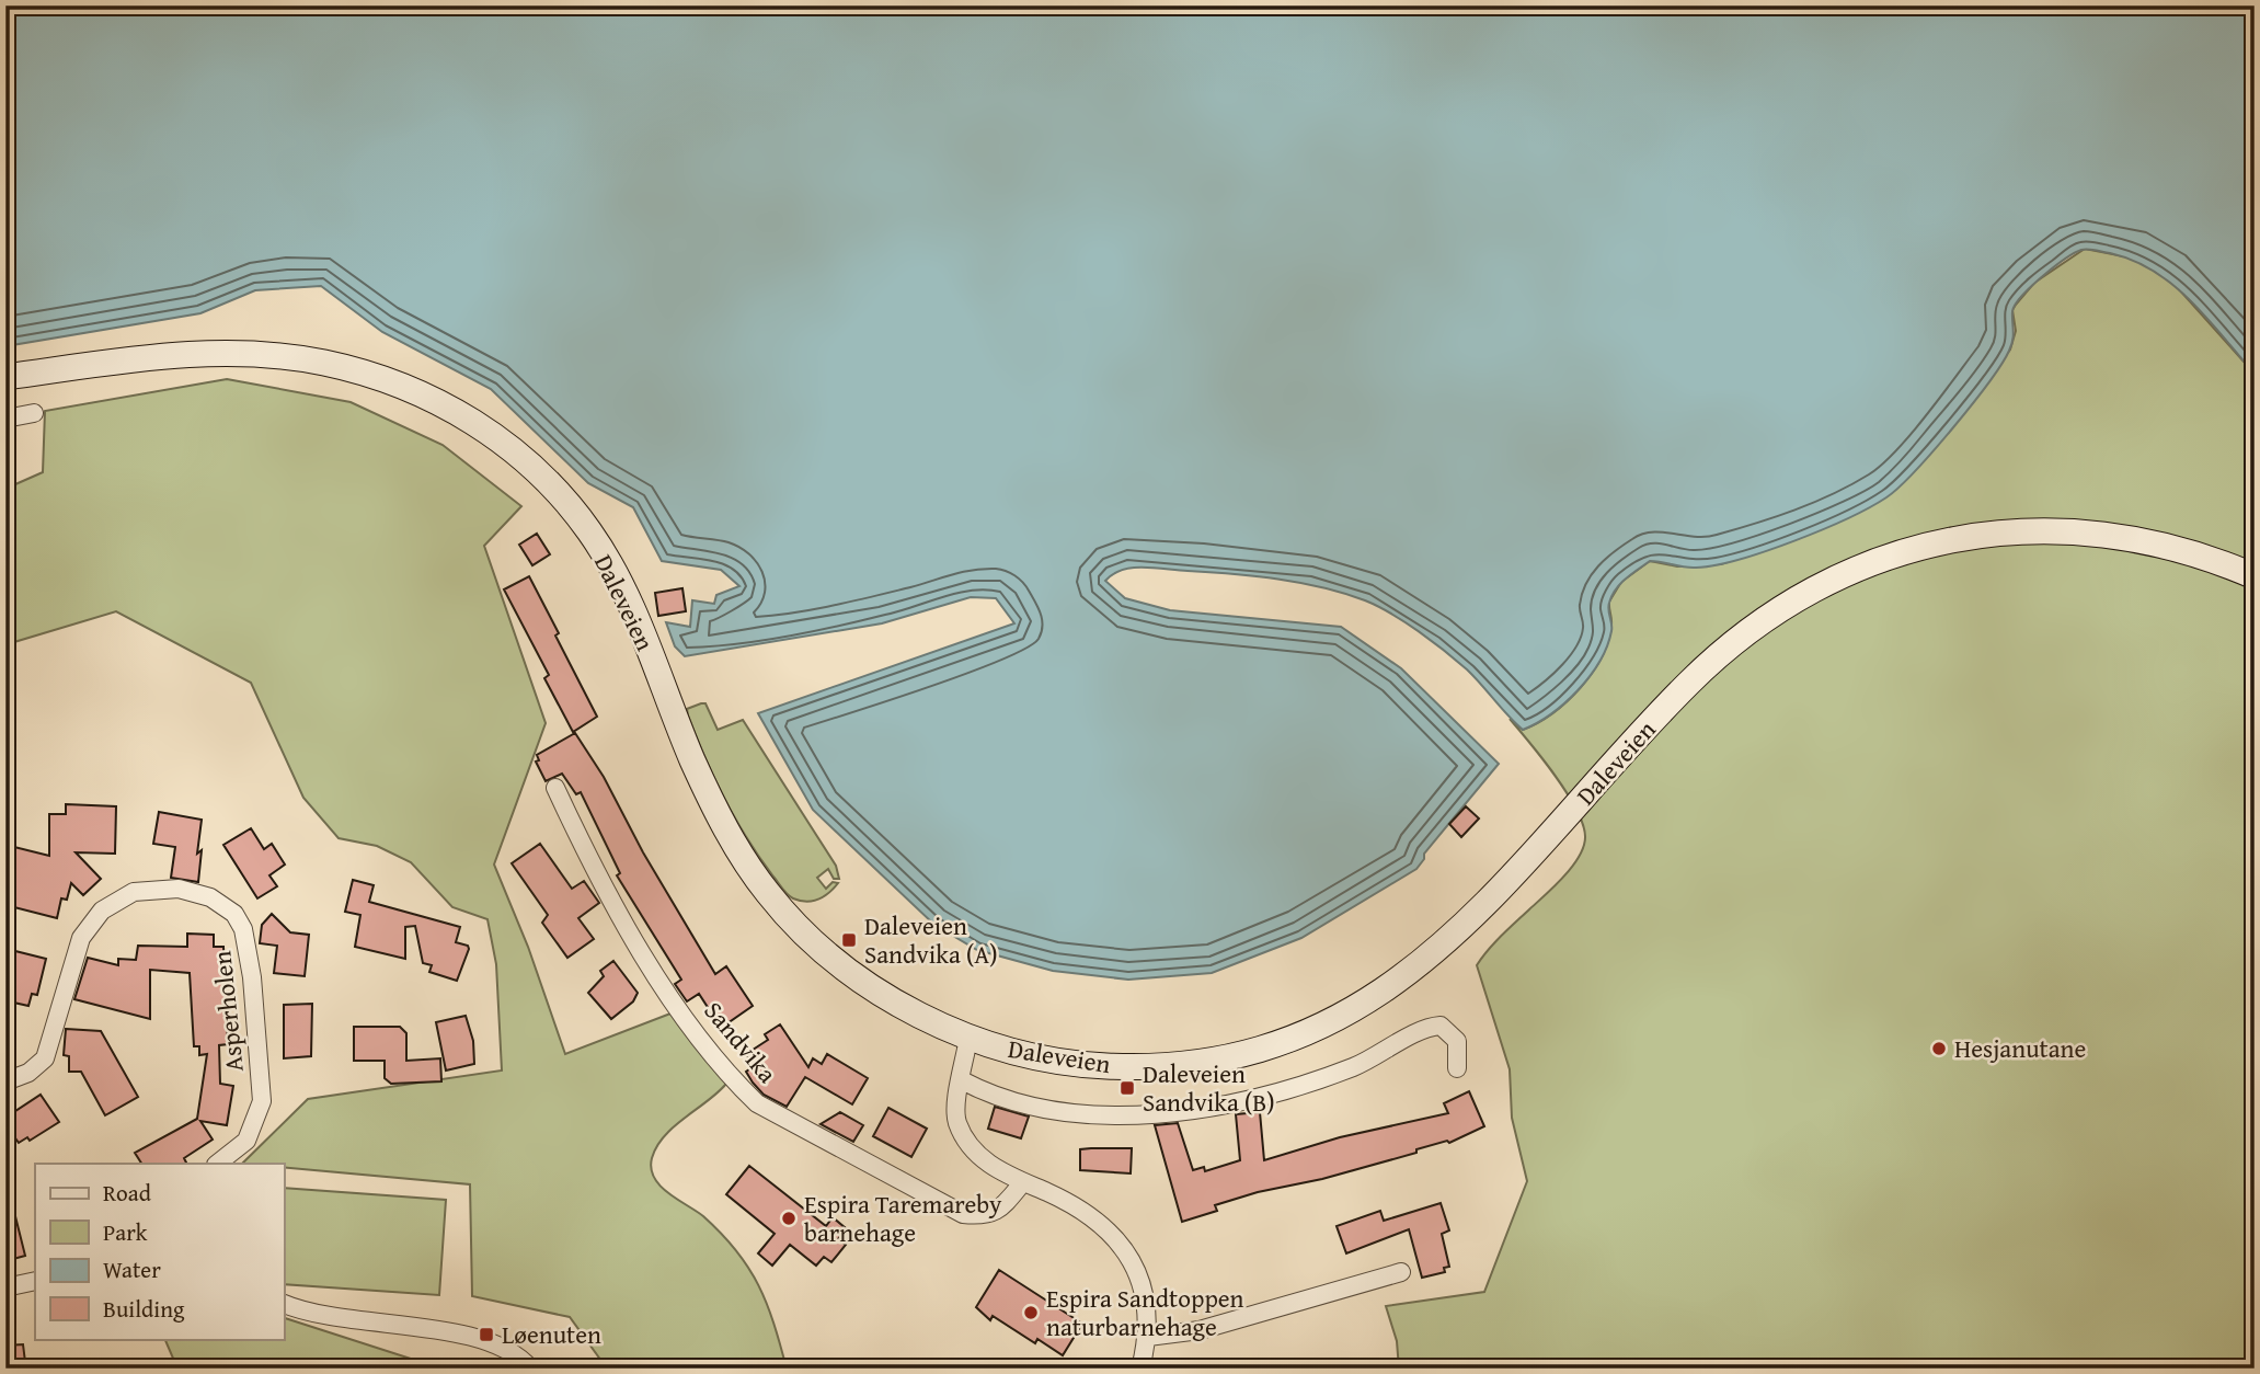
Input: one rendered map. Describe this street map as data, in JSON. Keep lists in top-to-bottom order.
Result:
{
  "streets": {
    "main road": ["Daleveien"],
    "street": ["Asperholen", "Sandvika"]
  },
  "places": {
    "transit": ["Daleveien Sandvika (A)", "Daleveien Sandvika (B)", "Løenuten"],
    "other": ["Hesjanutane", "Espira Taremareby barnehage", "Espira Sandtoppen naturbarnehage"]
  },
  "legend": [
    "Road",
    "Park",
    "Water",
    "Building"
  ]
}
